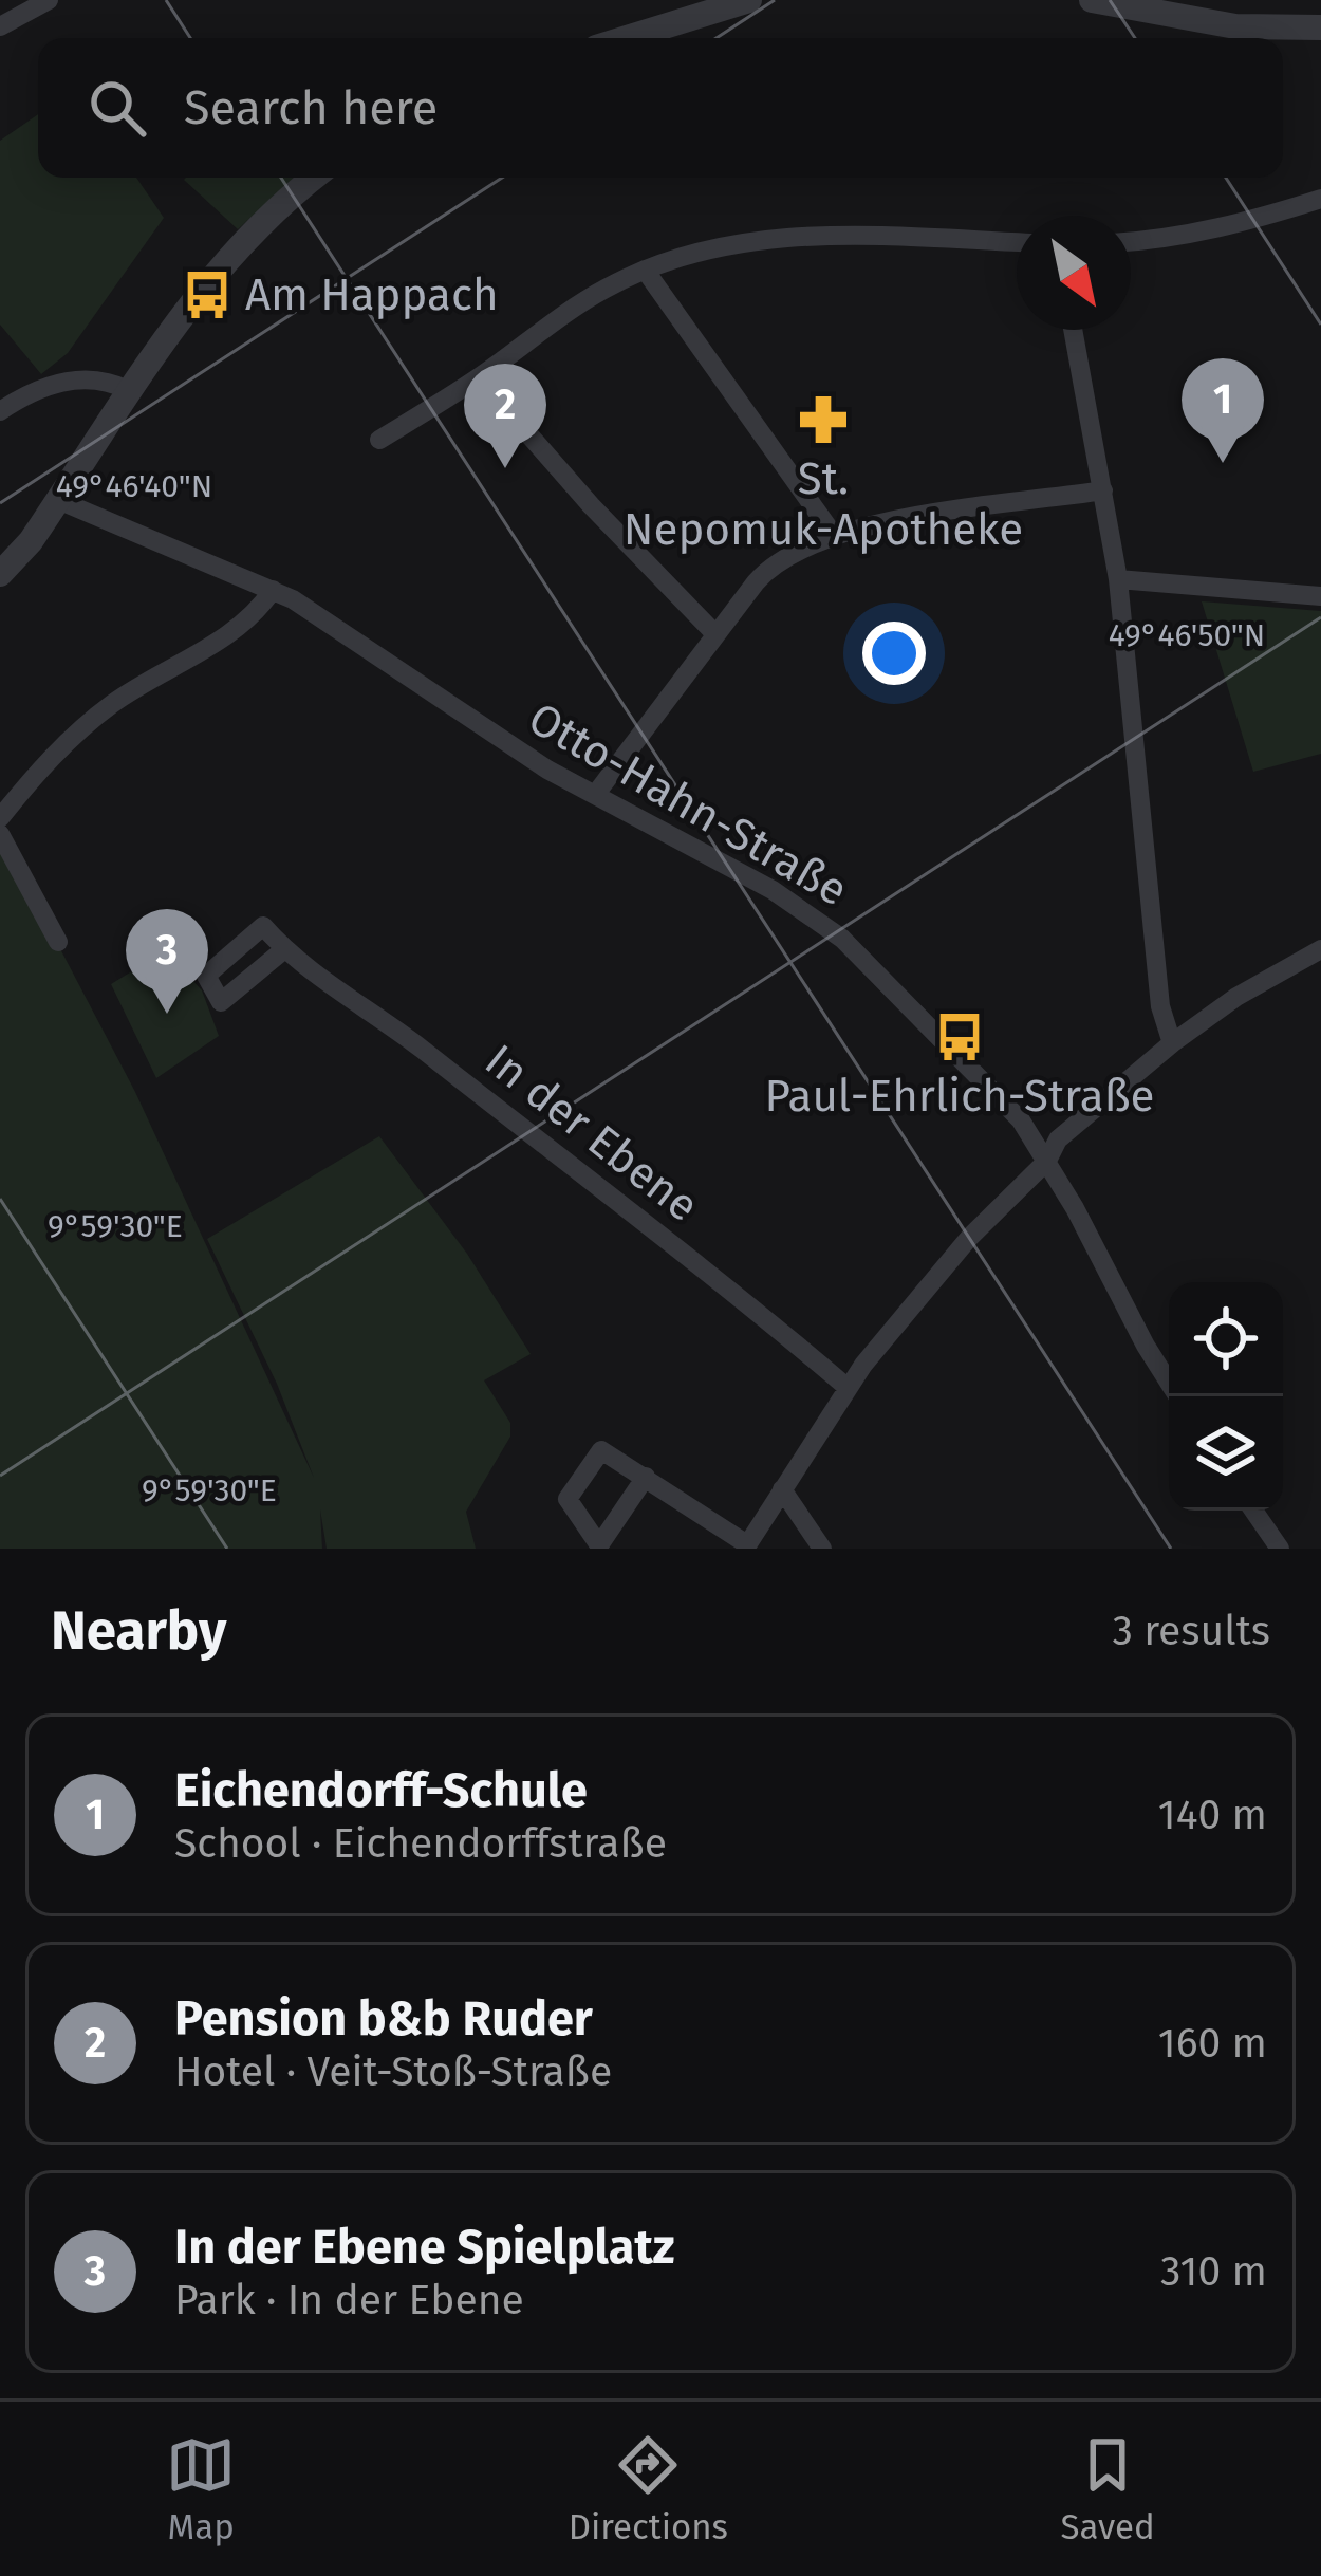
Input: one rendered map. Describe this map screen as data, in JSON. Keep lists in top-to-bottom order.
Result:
{
  "streets": {
    "street": ["Otto-Hahn-Straße", "In der Ebene"]
  },
  "places": {
    "bus stop": ["Am Happach", "Paul-Ehrlich-Straße"],
    "pharmacy": ["St. Nepomuk-Apotheke"]
  },
  "north": "bottom right",
  "page": {
    "search": "Search here",
    "pins": ["1", "2", "3"],
    "heading": ["Nearby", "3 results"],
    "list": [
      {
        "mark": "1",
        "name": "Eichendorff-Schule",
        "note": "School · Eichendorffstraße",
        "value": "140 m"
      },
      {
        "mark": "2",
        "name": "Pension b&b Ruder",
        "note": "Hotel · Veit-Stoß-Straße",
        "value": "160 m"
      },
      {
        "mark": "3",
        "name": "In der Ebene Spielplatz",
        "note": "Park · In der Ebene",
        "value": "310 m"
      }
    ],
    "nav": ["Map", "Directions", "Saved"]
  },
  "coordinates": ["49°46'40\"N", "49°46'50\"N", "9°59'30\"E"]
}
